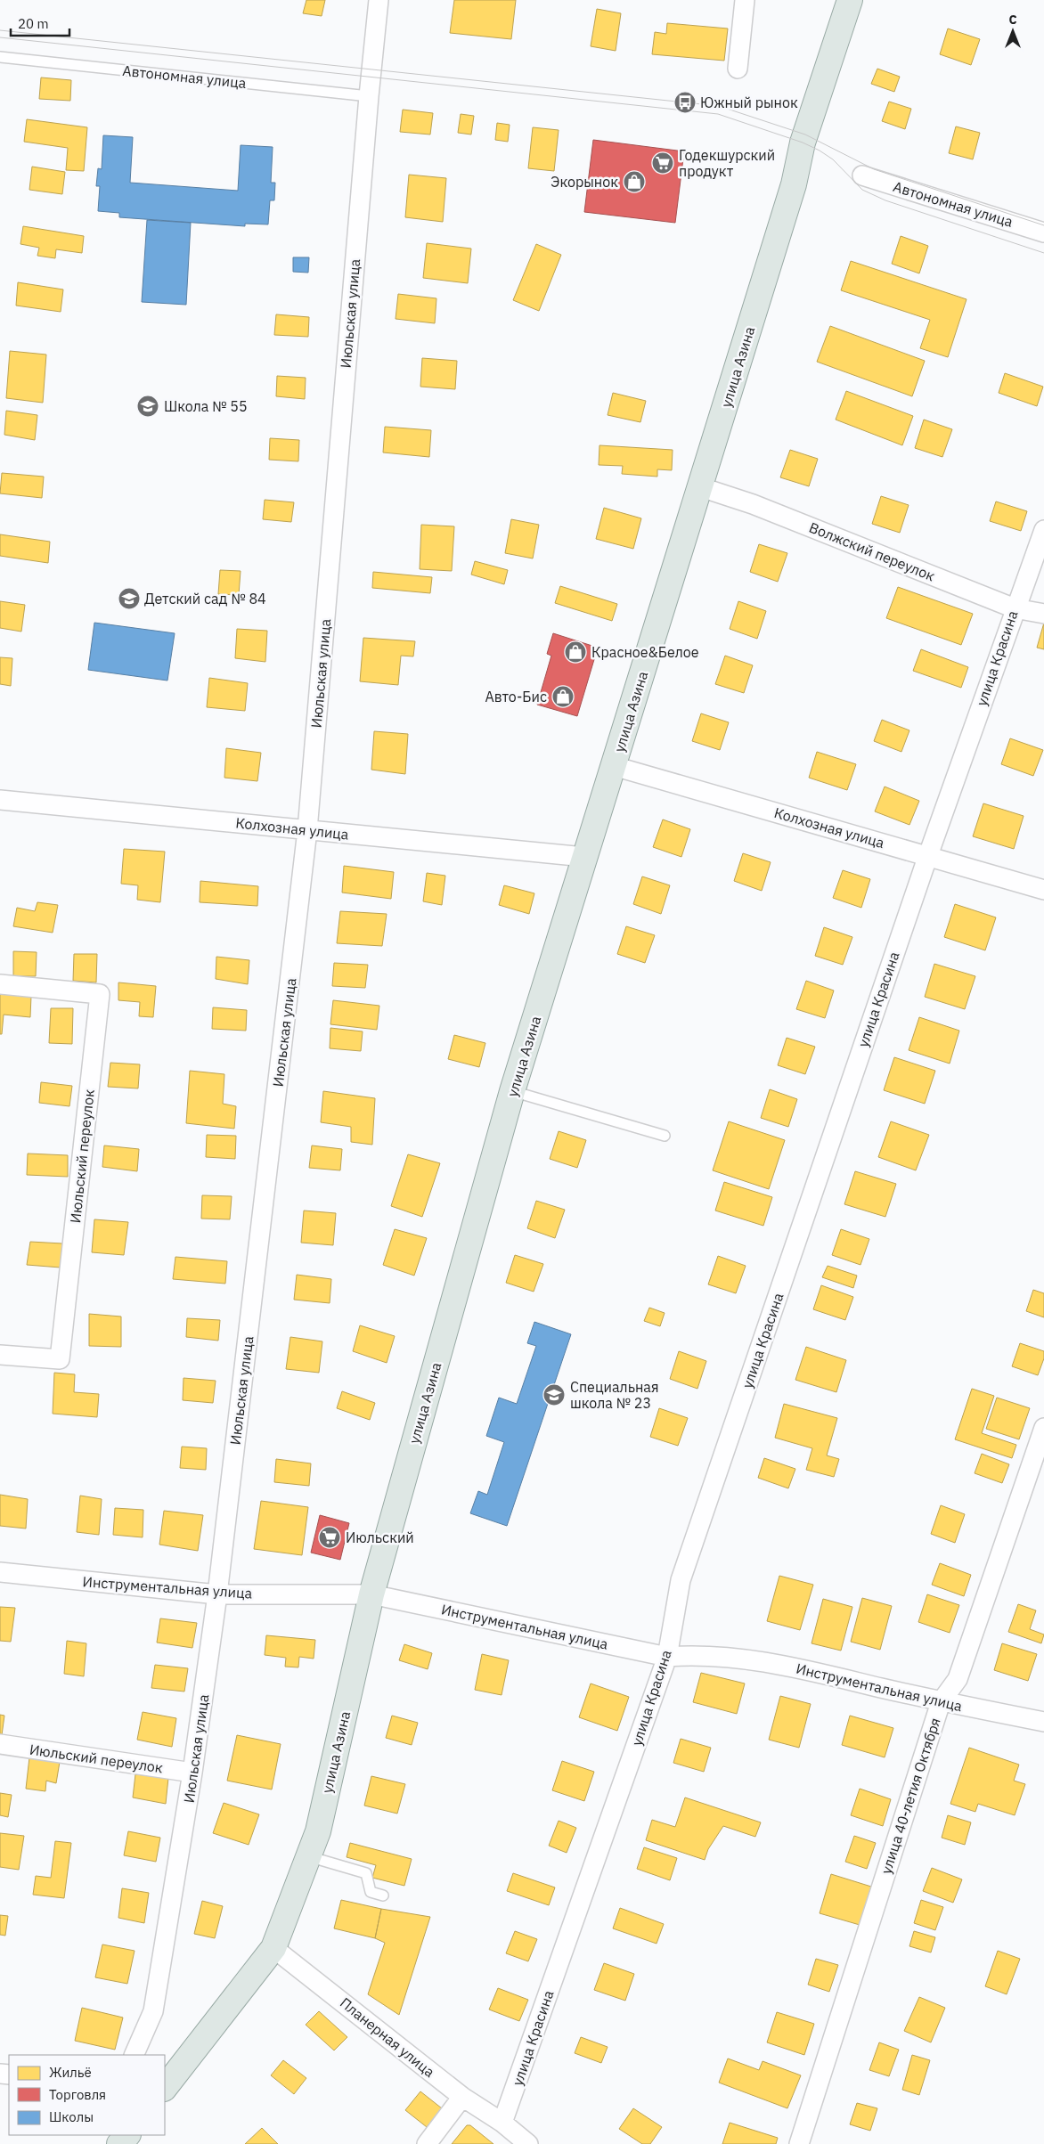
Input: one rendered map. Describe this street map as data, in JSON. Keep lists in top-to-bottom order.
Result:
{
  "streets": {
    "main road": ["улица Азина"],
    "street": [
      "Автономная улица",
      "Июльская улица",
      "Волжский переулок",
      "улица Красина",
      "Колхозная улица",
      "Июльский переулок",
      "Инструментальная улица",
      "улица 40-летия Октября",
      "Планерная улица"
    ]
  },
  "crossings": [
    ["Автономная улица", "Июльская улица"],
    ["Июльская улица", "Колхозная улица"],
    ["Июльская улица", "Июльский переулок"],
    ["Июльская улица", "Инструментальная улица"],
    ["улица Азина", "Волжский переулок"],
    ["улица Азина", "Колхозная улица"],
    ["улица Азина", "Инструментальная улица"],
    ["улица Азина", "Планерная улица"],
    ["Волжский переулок", "улица Красина"],
    ["улица Красина", "Колхозная улица"],
    ["улица Красина", "Инструментальная улица"],
    ["улица Красина", "Планерная улица"],
    ["Инструментальная улица", "улица 40-летия Октября"]
  ],
  "places": {
    "bus stop": ["Южный рынок"],
    "supermarket": ["Годекшурский продукт", "Июльский"],
    "shop": ["Экорынок", "Красное&Белое", "Авто-Бис"],
    "school or university": ["Школа № 55", "Детский сад № 84", "Специальная школа № 23"]
  },
  "legend": ["Жильё", "Торговля", "Школы"],
  "scale_bar": "20 m",
  "north": "top"
}
